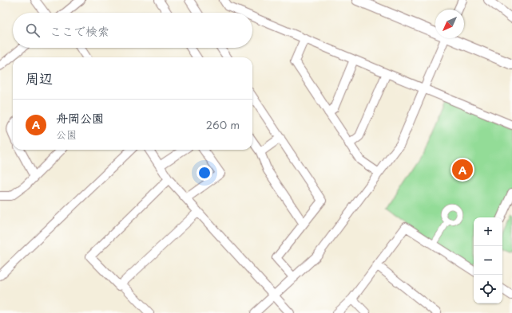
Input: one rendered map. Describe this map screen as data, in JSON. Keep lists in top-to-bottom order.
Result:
{
  "north": "bottom left",
  "page": {
    "search": "ここで検索",
    "heading": "周辺",
    "list": [
      {
        "mark": "A",
        "name": "舟岡公園",
        "note": "公園",
        "value": "260 m"
      }
    ],
    "pins": "A",
    "map_buttons": ["+", "−"]
  }
}
